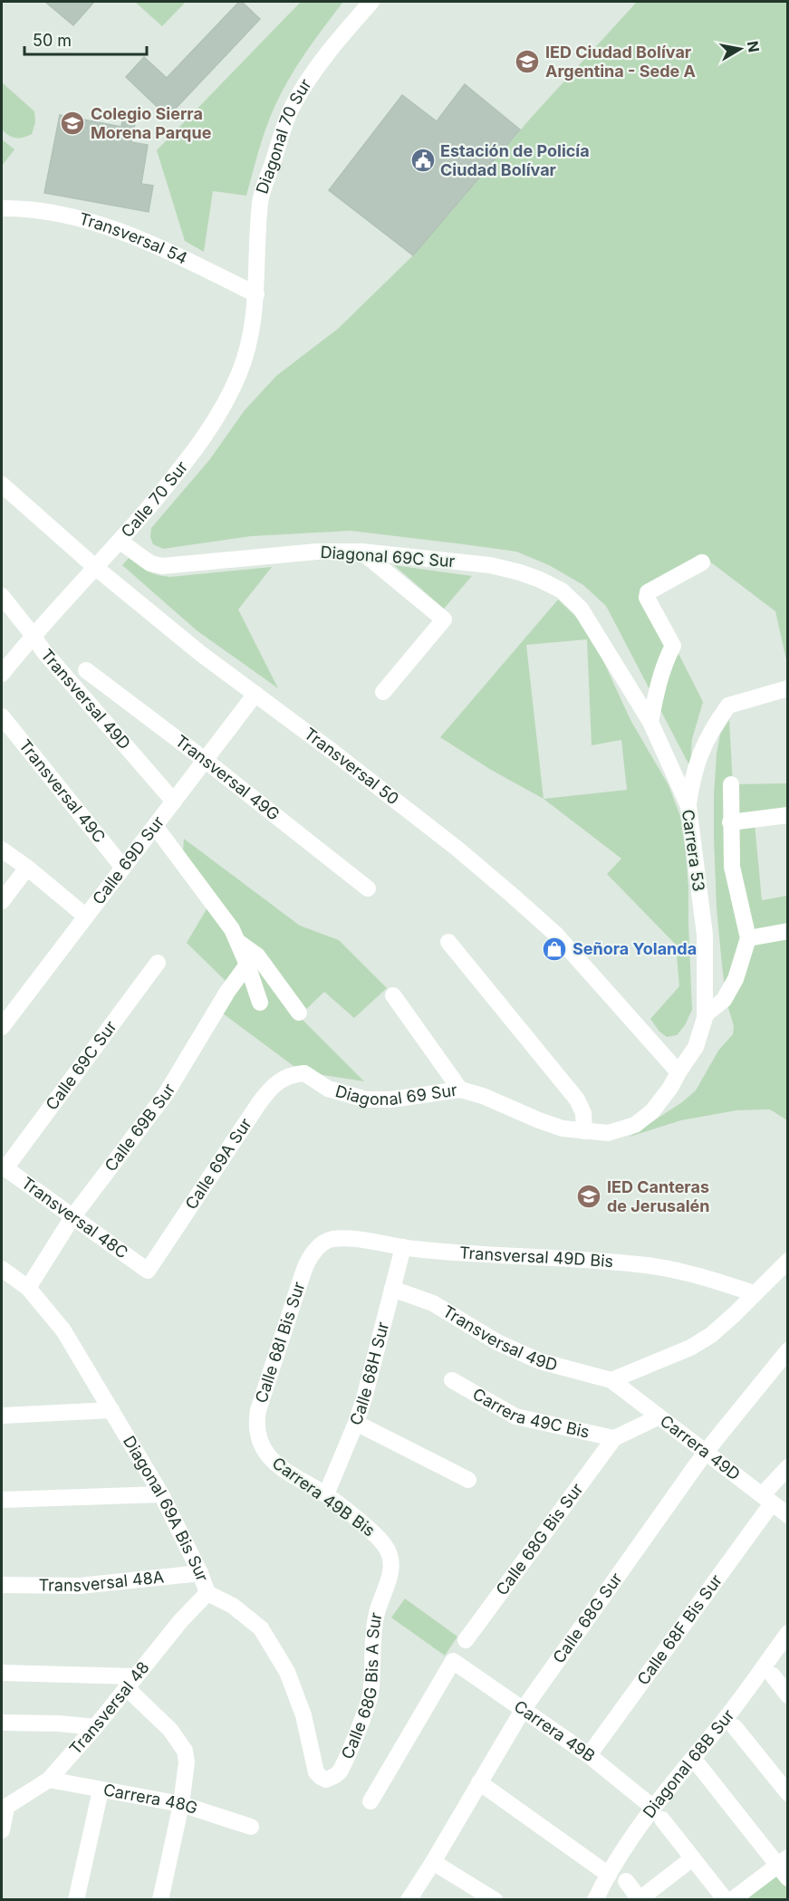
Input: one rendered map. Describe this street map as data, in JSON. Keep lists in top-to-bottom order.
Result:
{
  "streets": {
    "street": [
      "Diagonal 70 Sur",
      "Transversal 54",
      "Calle 70 Sur",
      "Diagonal 69C Sur",
      "Transversal 49D",
      "Transversal 50",
      "Transversal 49G",
      "Transversal 49C",
      "Carrera 53",
      "Calle 69D Sur",
      "Calle 69C Sur",
      "Diagonal 69 Sur",
      "Calle 69B Sur",
      "Calle 69A Sur",
      "Transversal 48C",
      "Transversal 49D Bis",
      "Calle 68I Bis Sur",
      "Calle 68H Sur",
      "Carrera 49C Bis",
      "Carrera 49D",
      "Carrera 49B Bis",
      "Diagonal 69A Bis Sur",
      "Calle 68G Bis Sur",
      "Transversal 48A",
      "Calle 68G Sur",
      "Calle 68F Bis Sur",
      "Calle 68G Bis A Sur",
      "Transversal 48",
      "Carrera 49B",
      "Diagonal 68B Sur",
      "Carrera 48G"
    ]
  },
  "crossings": [
    ["Diagonal 70 Sur", "Transversal 54"],
    ["Diagonal 70 Sur", "Calle 70 Sur"],
    ["Transversal 54", "Calle 70 Sur"],
    ["Calle 70 Sur", "Diagonal 69C Sur"],
    ["Calle 70 Sur", "Transversal 49D"],
    ["Calle 70 Sur", "Transversal 50"],
    ["Diagonal 69C Sur", "Carrera 53"],
    ["Transversal 49D", "Calle 69D Sur"],
    ["Transversal 49D", "Calle 68H Sur"],
    ["Transversal 49D", "Carrera 49D"],
    ["Transversal 50", "Carrera 53"],
    ["Transversal 50", "Calle 69D Sur"],
    ["Transversal 49G", "Calle 69D Sur"],
    ["Transversal 49C", "Calle 69D Sur"],
    ["Calle 69C Sur", "Transversal 48C"],
    ["Diagonal 69 Sur", "Calle 69A Sur"],
    ["Calle 69B Sur", "Transversal 48C"],
    ["Calle 69B Sur", "Diagonal 69A Bis Sur"],
    ["Calle 69A Sur", "Transversal 48C"],
    ["Transversal 49D Bis", "Calle 68I Bis Sur"],
    ["Transversal 49D Bis", "Calle 68H Sur"],
    ["Calle 68I Bis Sur", "Carrera 49B Bis"],
    ["Calle 68H Sur", "Carrera 49B Bis"],
    ["Carrera 49C Bis", "Calle 68G Bis Sur"],
    ["Carrera 49D", "Calle 68G Sur"],
    ["Carrera 49D", "Calle 68F Bis Sur"],
    ["Carrera 49B Bis", "Calle 68G Bis A Sur"],
    ["Diagonal 69A Bis Sur", "Transversal 48A"],
    ["Diagonal 69A Bis Sur", "Calle 68G Bis A Sur"],
    ["Diagonal 69A Bis Sur", "Transversal 48"],
    ["Calle 68G Sur", "Carrera 49B"],
    ["Calle 68F Bis Sur", "Carrera 49B"],
    ["Transversal 48", "Carrera 48G"],
    ["Carrera 49B", "Diagonal 68B Sur"]
  ],
  "places": {
    "school or university": ["IED Ciudad Bolívar Argentina - Sede A", "Colegio Sierra Morena Parque", "IED Canteras de Jerusalén"],
    "public building": ["Estación de Policía Ciudad Bolívar"],
    "shop": ["Señora Yolanda"]
  },
  "scale_bar": "50 m",
  "north": "right"
}
